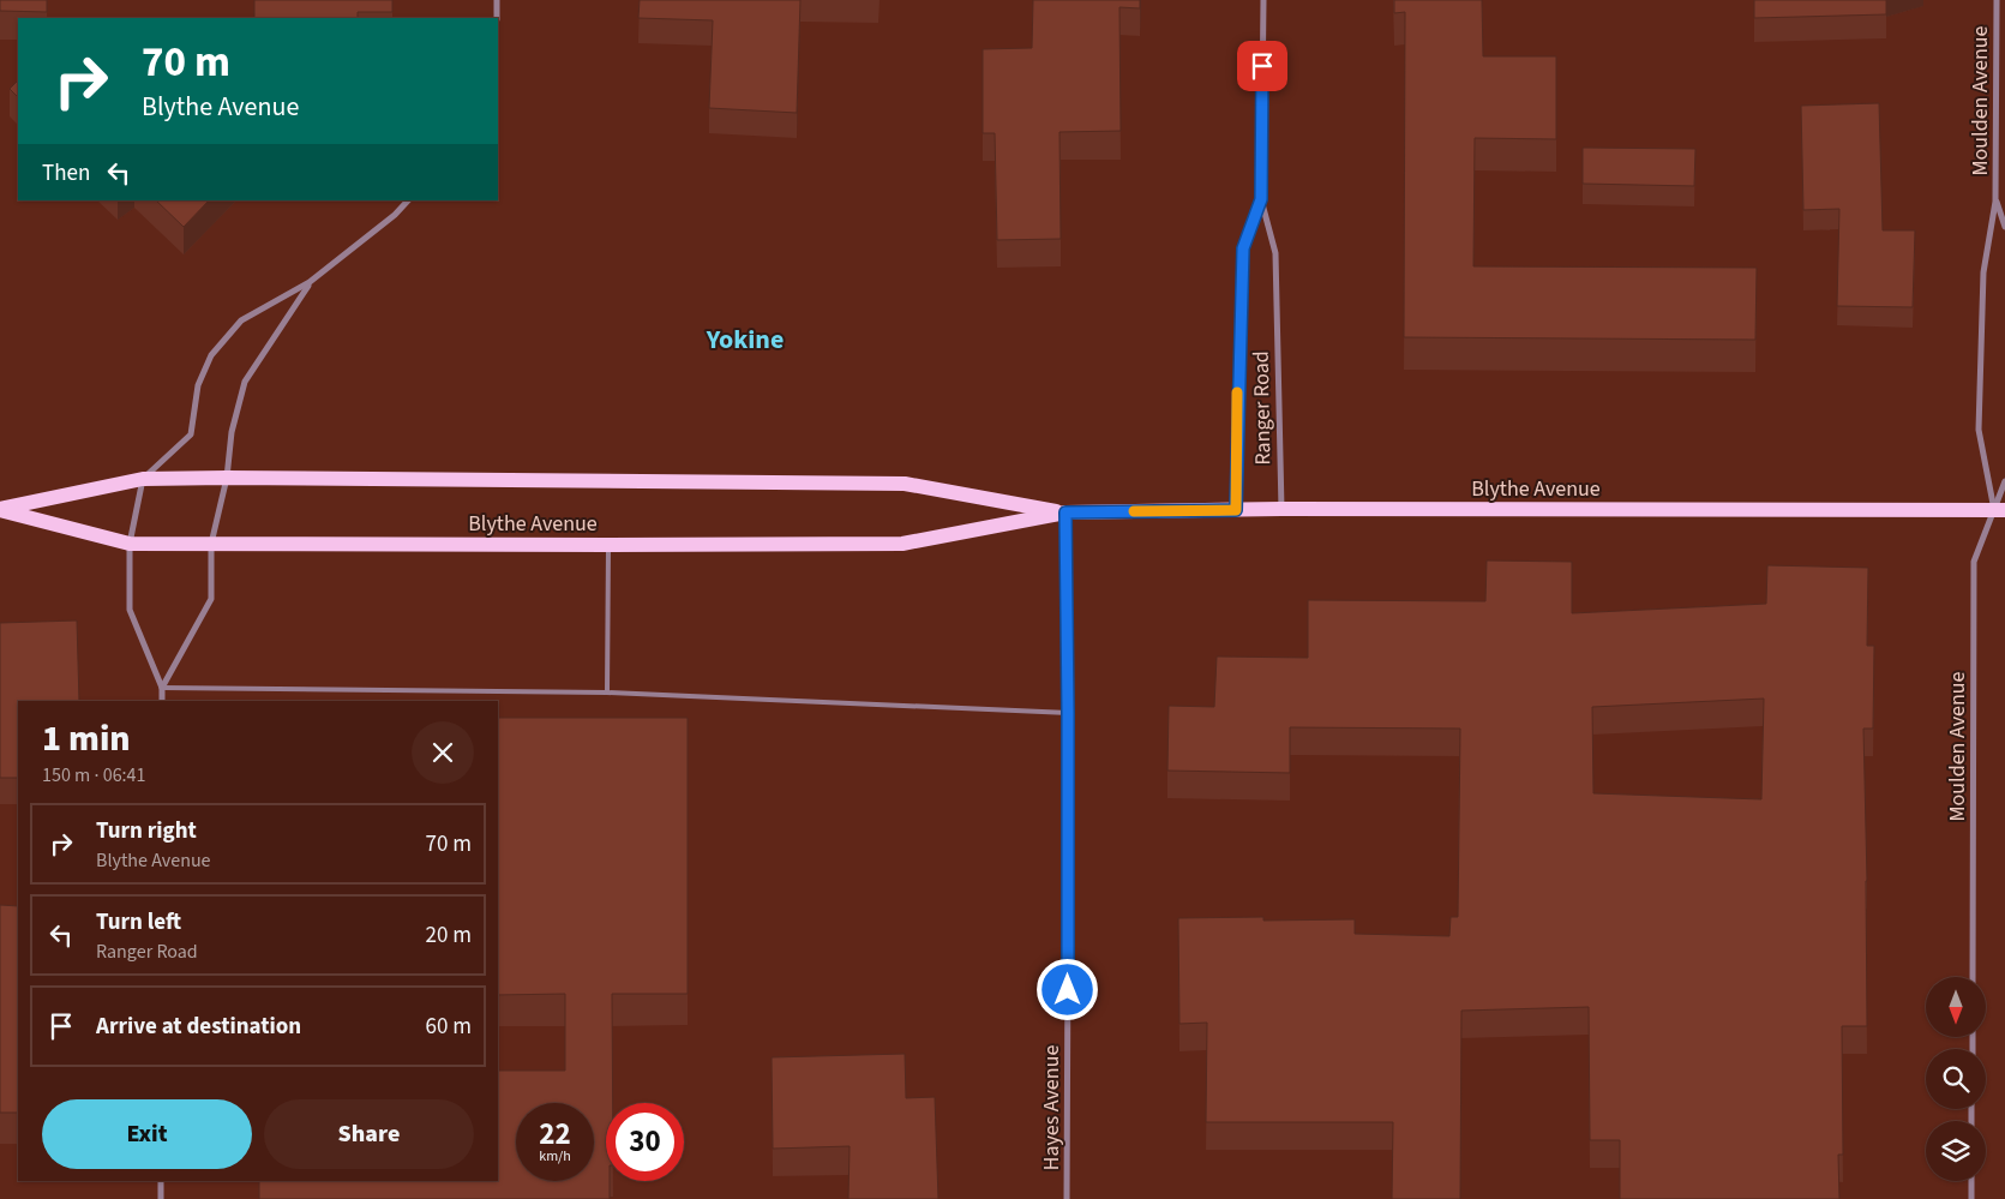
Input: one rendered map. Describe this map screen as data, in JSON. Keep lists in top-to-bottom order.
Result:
{
  "streets": {
    "main road": ["Blythe Avenue"],
    "street": ["Moulden Avenue", "Ranger Road", "Hayes Avenue"]
  },
  "crossings": [
    ["Moulden Avenue", "Blythe Avenue"],
    ["Ranger Road", "Blythe Avenue"],
    ["Blythe Avenue", "Hayes Avenue"]
  ],
  "districts": ["Yokine"],
  "north": "bottom",
  "page": {
    "turn": ["70 m", "Blythe Avenue"],
    "then": "Then",
    "heading": ["1 min", "150 m · 06:41"],
    "list": [
      {
        "name": "Turn right",
        "note": "Blythe Avenue",
        "value": "70 m"
      },
      {
        "name": "Turn left",
        "note": "Ranger Road",
        "value": "20 m"
      },
      {
        "name": "Arrive at destination",
        "value": "60 m"
      }
    ],
    "buttons": ["Exit", "Share"],
    "speed": "22 km/h",
    "limit": "30"
  }
}
